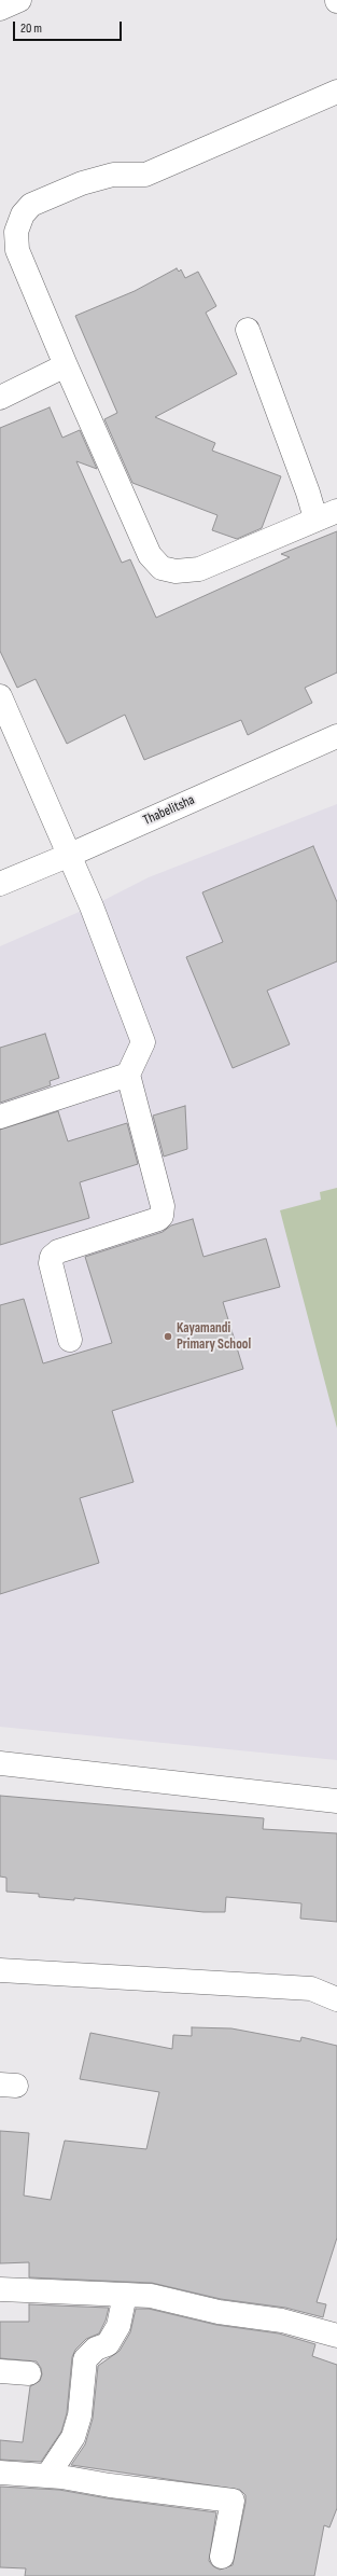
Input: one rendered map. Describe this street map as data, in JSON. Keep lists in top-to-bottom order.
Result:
{
  "streets": {
    "street": ["Thabelitsha"]
  },
  "places": ["Kayamandi Primary School"],
  "scale_bar": "20 m"
}
